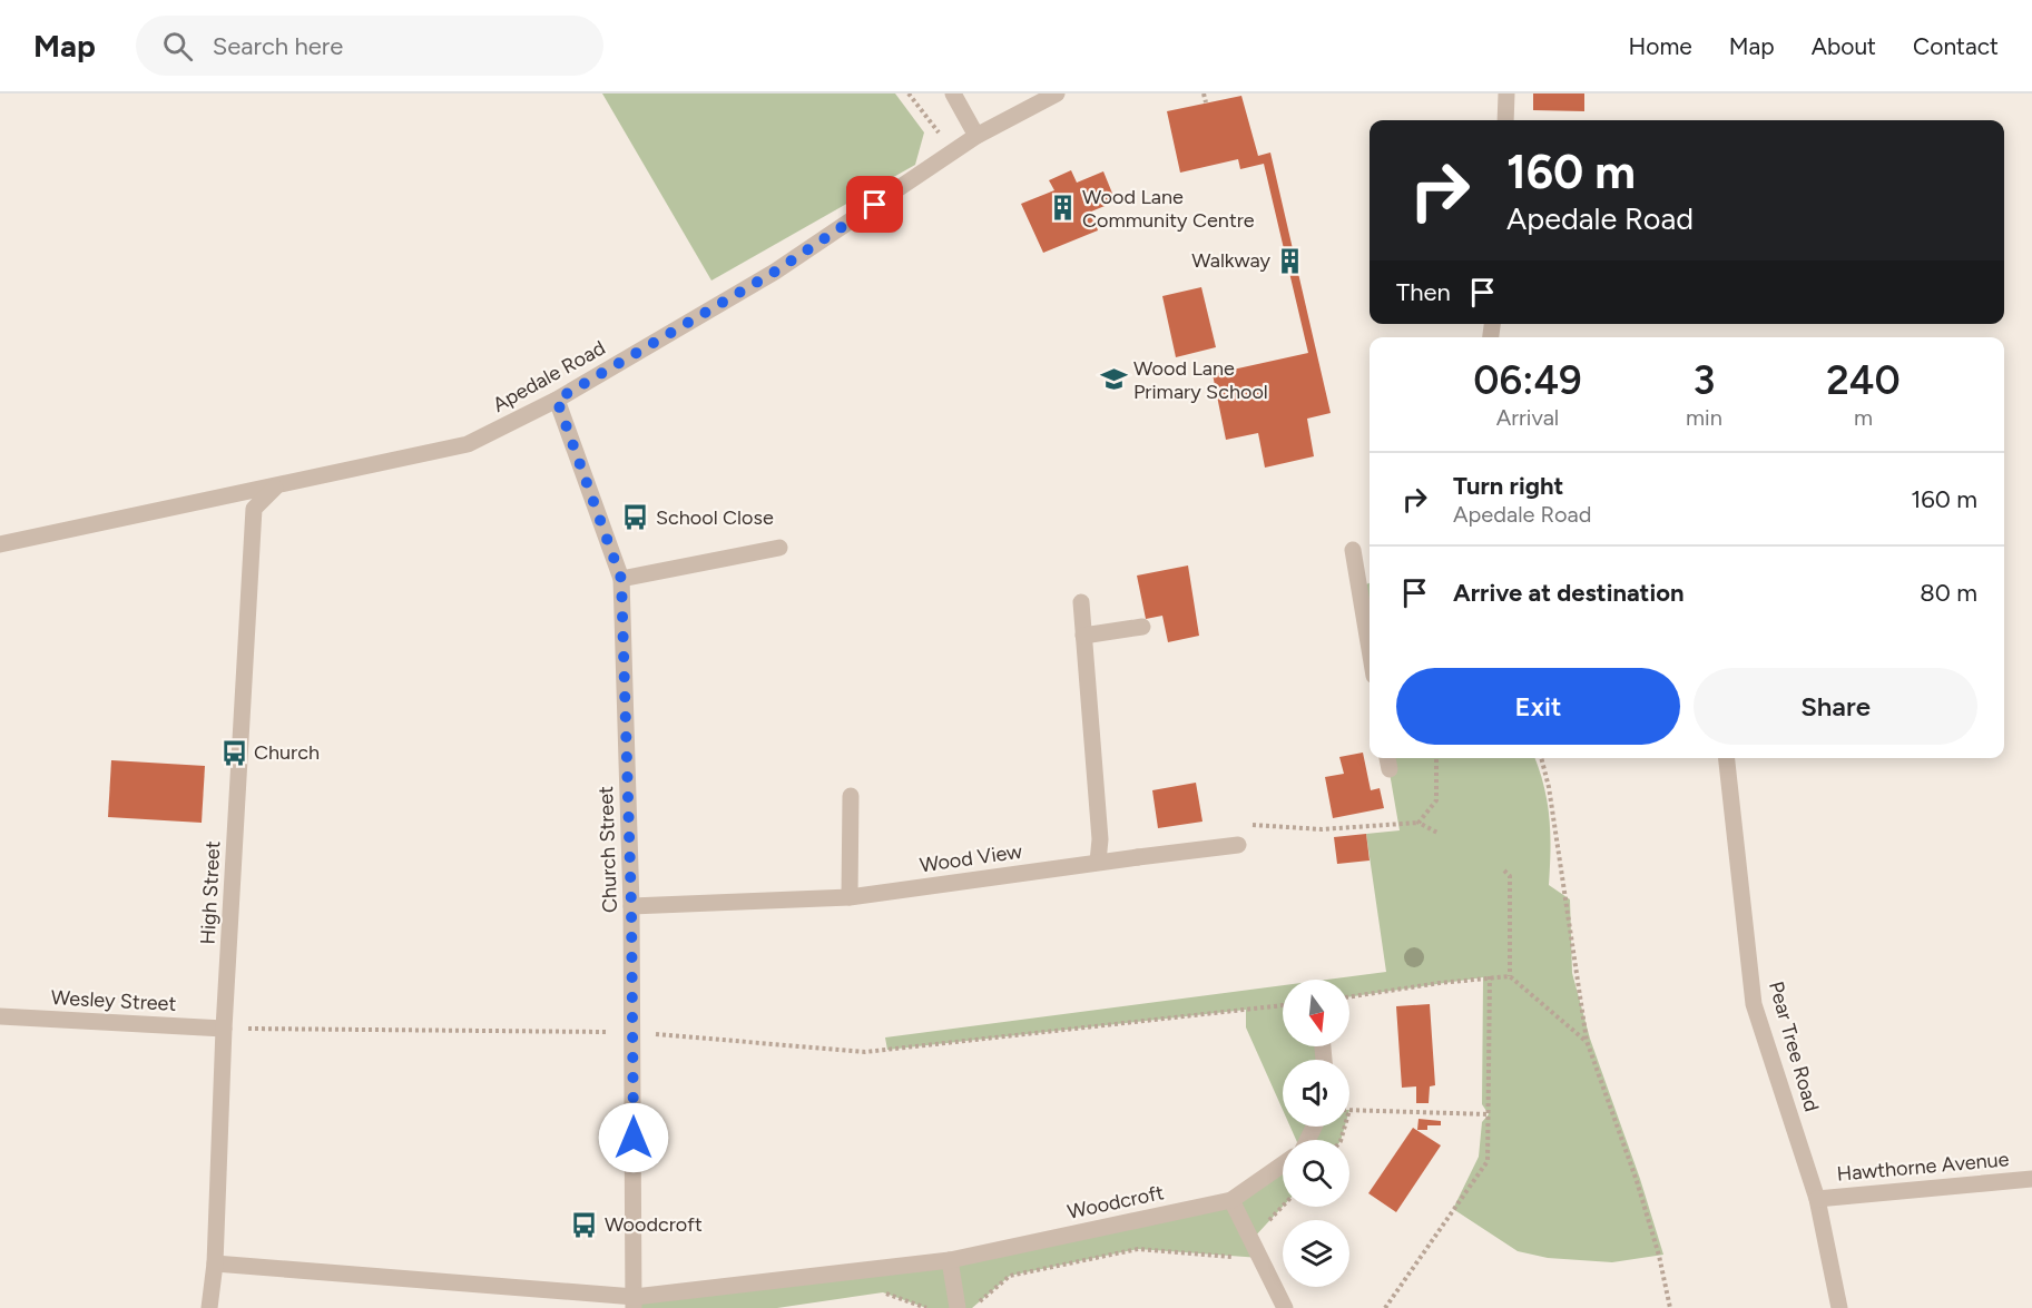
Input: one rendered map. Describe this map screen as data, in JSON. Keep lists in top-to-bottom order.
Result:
{
  "streets": {
    "street": [
      "Apedale Road",
      "Church Street",
      "Wood View",
      "High Street",
      "Wesley Street",
      "Pear Tree Road",
      "Hawthorne Avenue",
      "Woodcroft"
    ]
  },
  "crossings": [
    ["Apedale Road", "Church Street"],
    ["Apedale Road", "High Street"],
    ["Church Street", "Wood View"],
    ["Church Street", "Woodcroft"],
    ["High Street", "Wesley Street"],
    ["High Street", "Woodcroft"],
    ["Pear Tree Road", "Hawthorne Avenue"]
  ],
  "places": {
    "building": ["Wood Lane Community Centre", "Walkway"],
    "school or university": ["Wood Lane Primary School"],
    "bus stop": ["School Close", "Church", "Woodcroft"]
  },
  "north": "bottom",
  "page": {
    "header": "Map",
    "search": "Search here",
    "nav": [
      "Home",
      "Map",
      "About",
      "Contact"
    ],
    "turn": ["160 m", "Apedale Road"],
    "then": "Then",
    "eta": [
      "06:49",
      "Arrival",
      "3",
      "min",
      "240",
      "m"
    ],
    "list": [
      {
        "name": "Turn right",
        "note": "Apedale Road",
        "value": "160 m"
      },
      {
        "name": "Arrive at destination",
        "value": "80 m"
      }
    ],
    "buttons": ["Exit", "Share"]
  }
}
